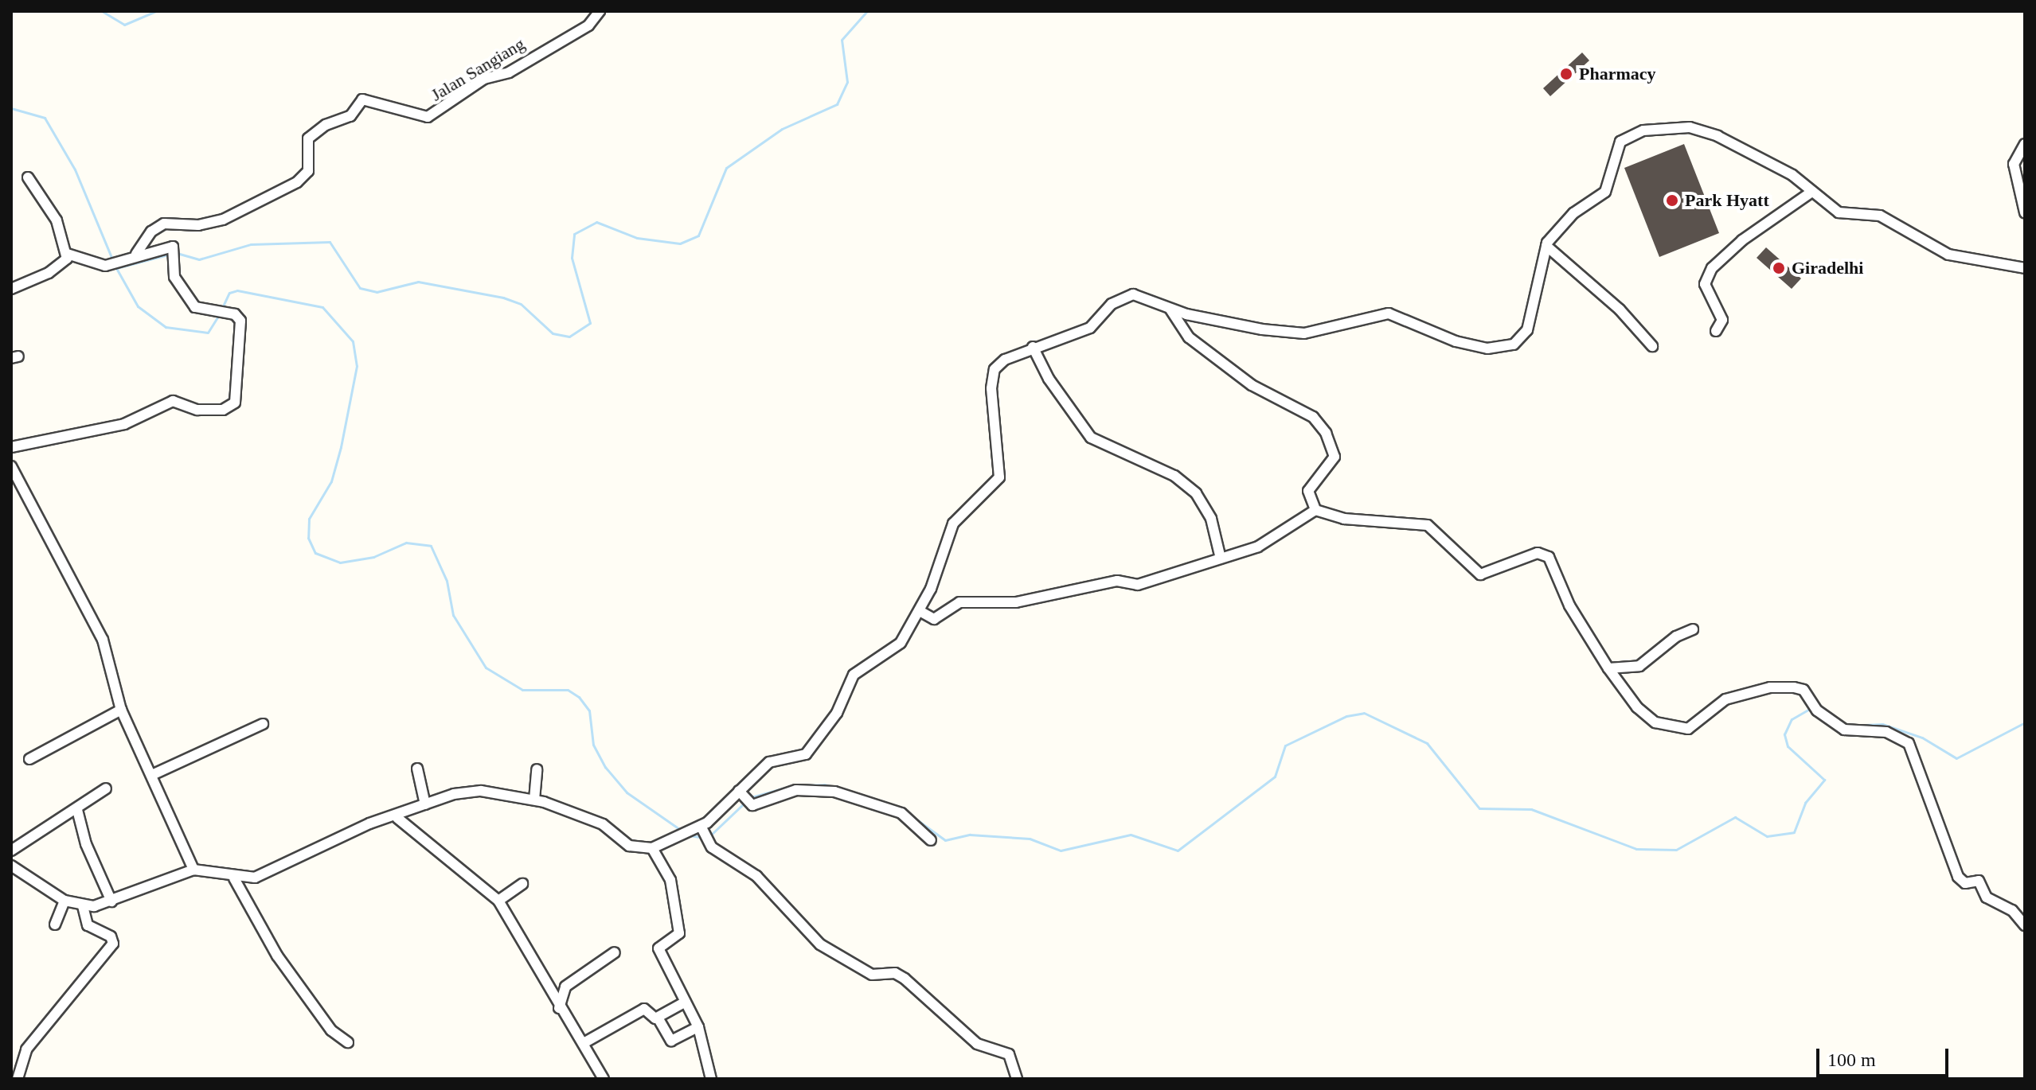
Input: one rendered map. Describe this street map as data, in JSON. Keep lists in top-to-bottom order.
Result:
{
  "streets": {
    "street": ["Jalan Sangiang"]
  },
  "places": ["Pharmacy", "Park Hyatt", "Giradelhi"],
  "scale_bar": "100 m"
}
